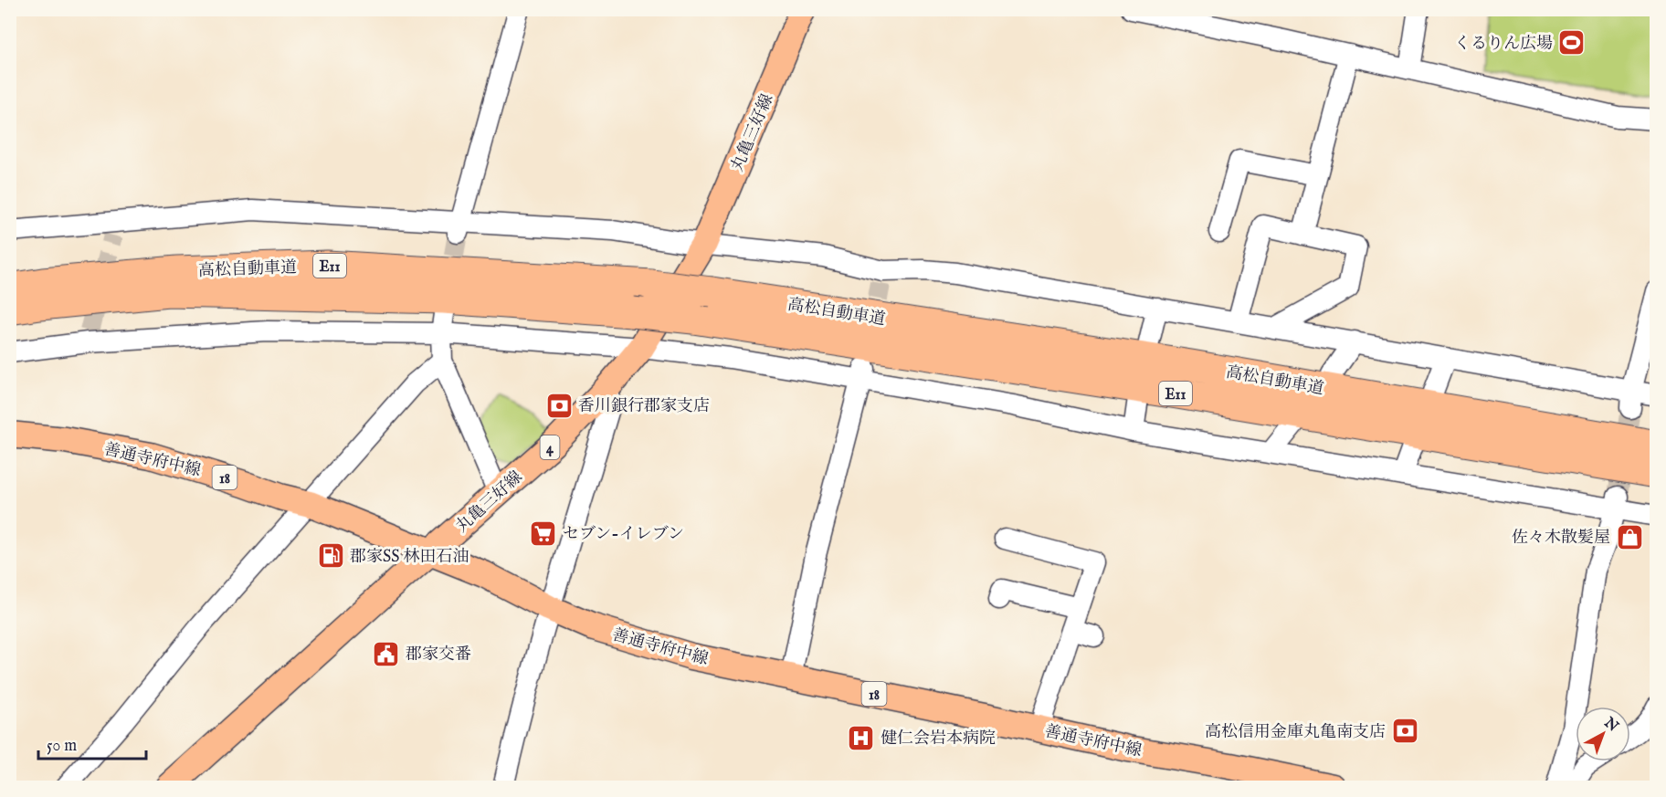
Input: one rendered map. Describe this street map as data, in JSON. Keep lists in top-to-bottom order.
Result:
{
  "streets": {
    "highway": ["E11", "高松自動車道"],
    "main road": [
      "丸亀三好線",
      "4",
      "善通寺府中線",
      "18"
    ]
  },
  "crossings": [
    ["丸亀三好線", "善通寺府中線"]
  ],
  "places": {
    "sports": ["くるりん広場"],
    "bank": ["香川銀行郡家支店", "高松信用金庫丸亀南支店"],
    "supermarket": ["セブン-イレブン"],
    "shop": ["佐々木散髪屋"],
    "fuel station": ["郡家SS 林田石油"],
    "public building": ["郡家交番"],
    "hospital": ["健仁会岩本病院"]
  },
  "scale_bar": "50 m",
  "north": "top right"
}
